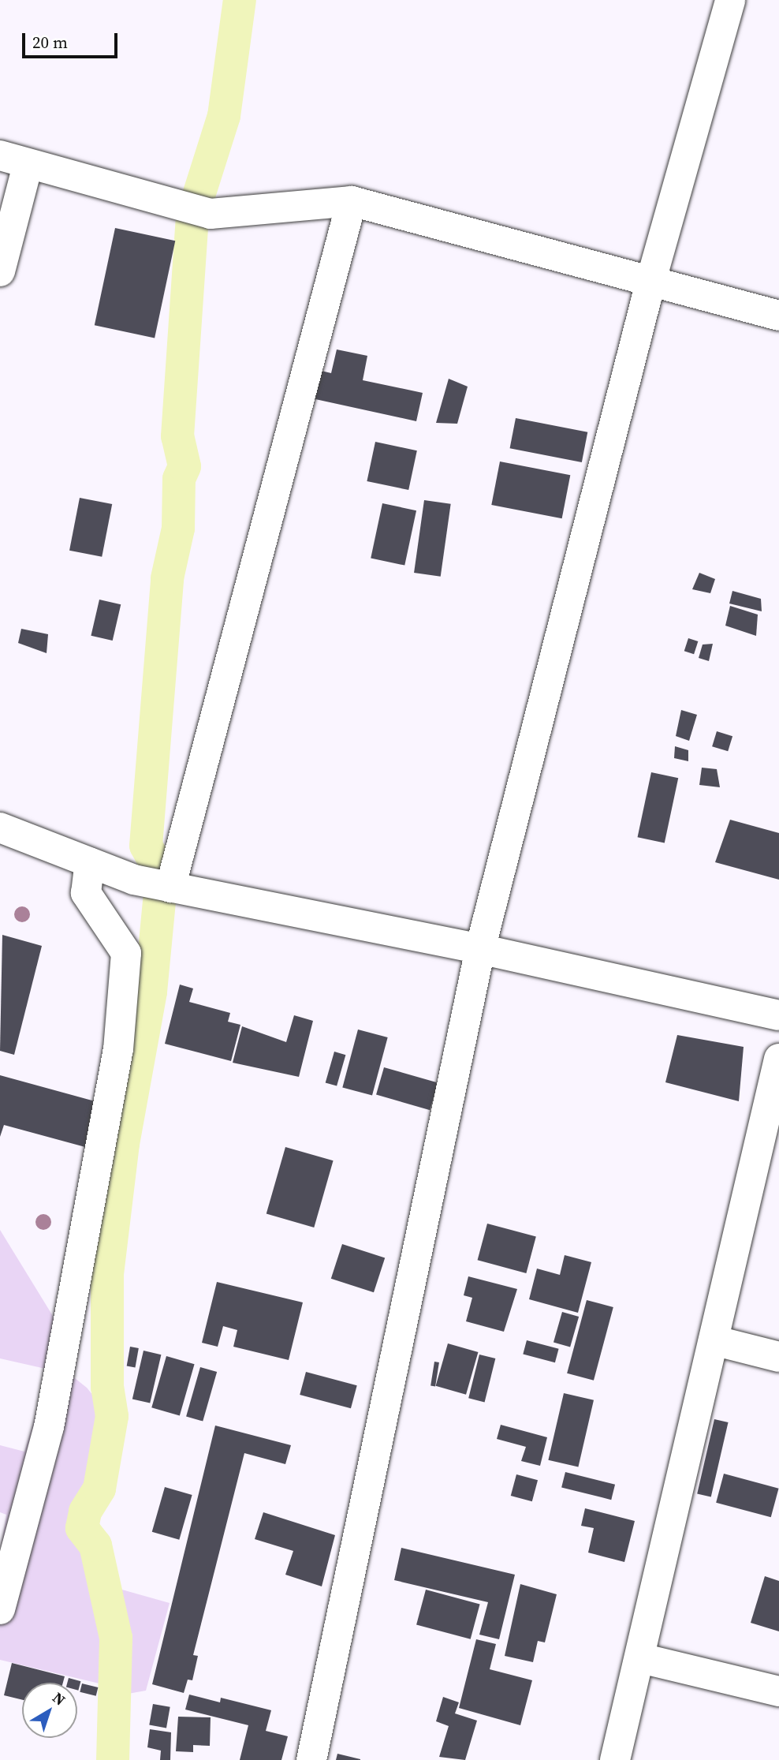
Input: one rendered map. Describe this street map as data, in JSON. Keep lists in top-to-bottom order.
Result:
{
  "scale_bar": "20 m",
  "north": "top right"
}
